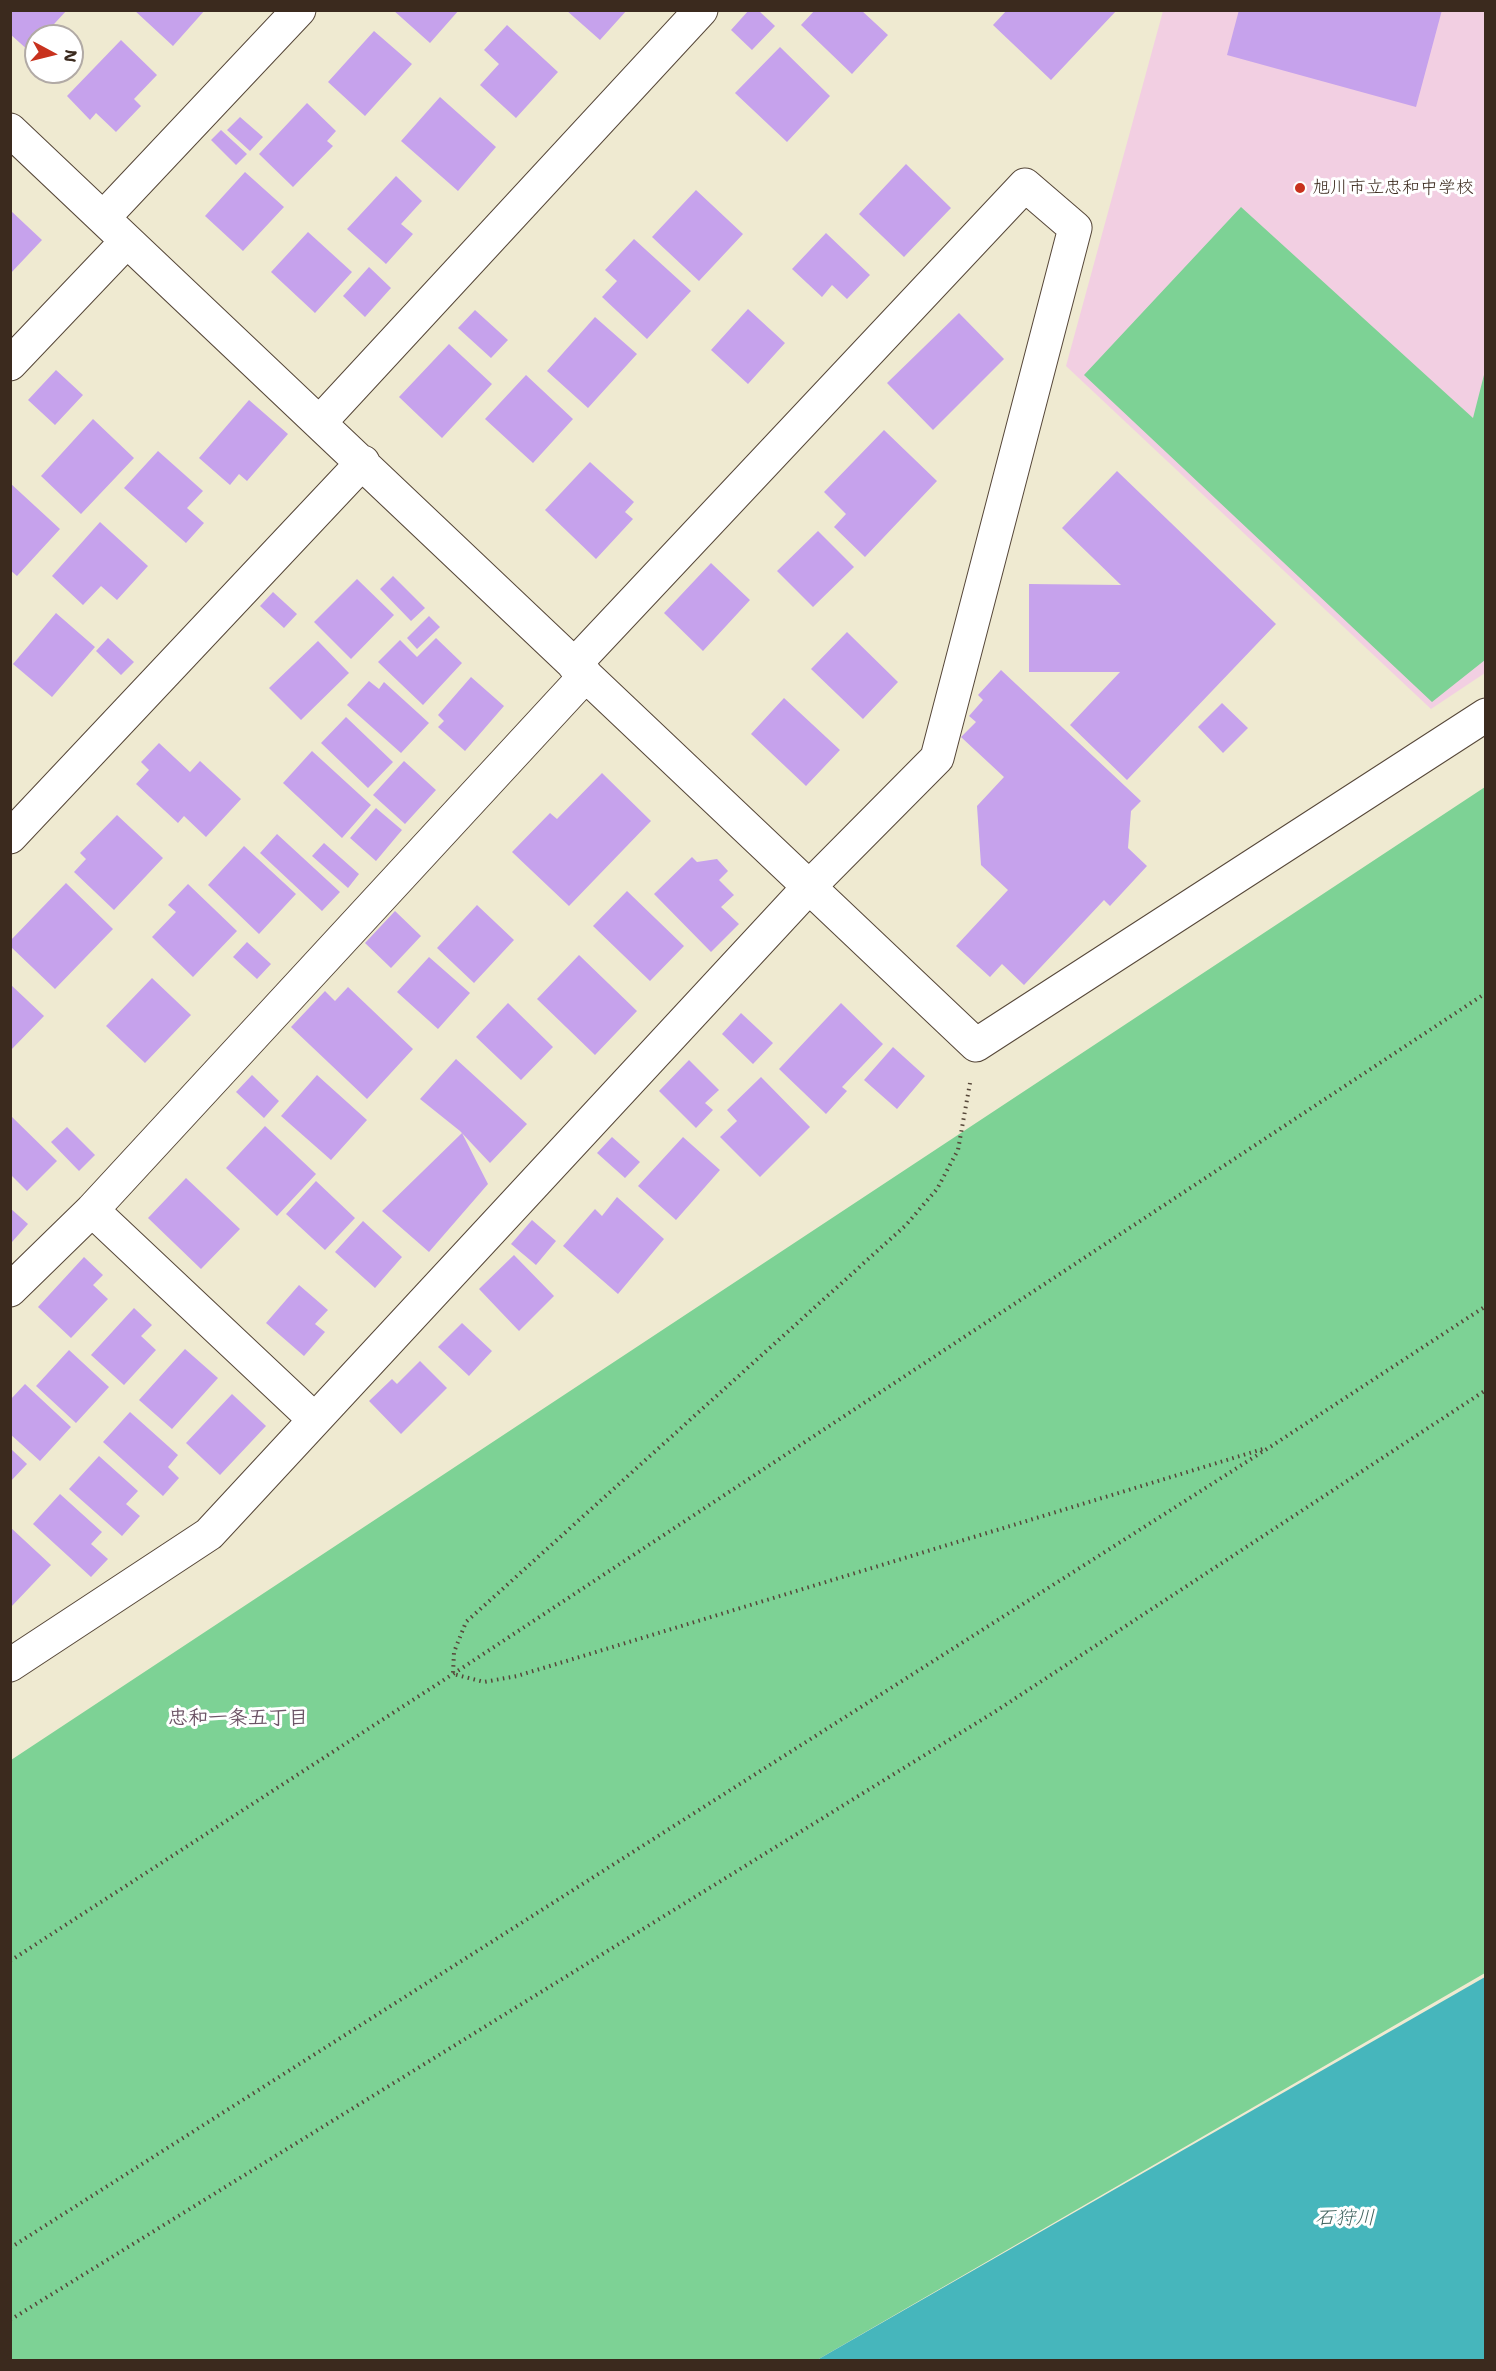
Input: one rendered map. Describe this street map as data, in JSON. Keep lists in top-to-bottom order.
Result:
{
  "districts": ["忠和一条五丁目"],
  "water": ["石狩川"],
  "places": ["旭川市立忠和中学校"],
  "north": "right"
}
